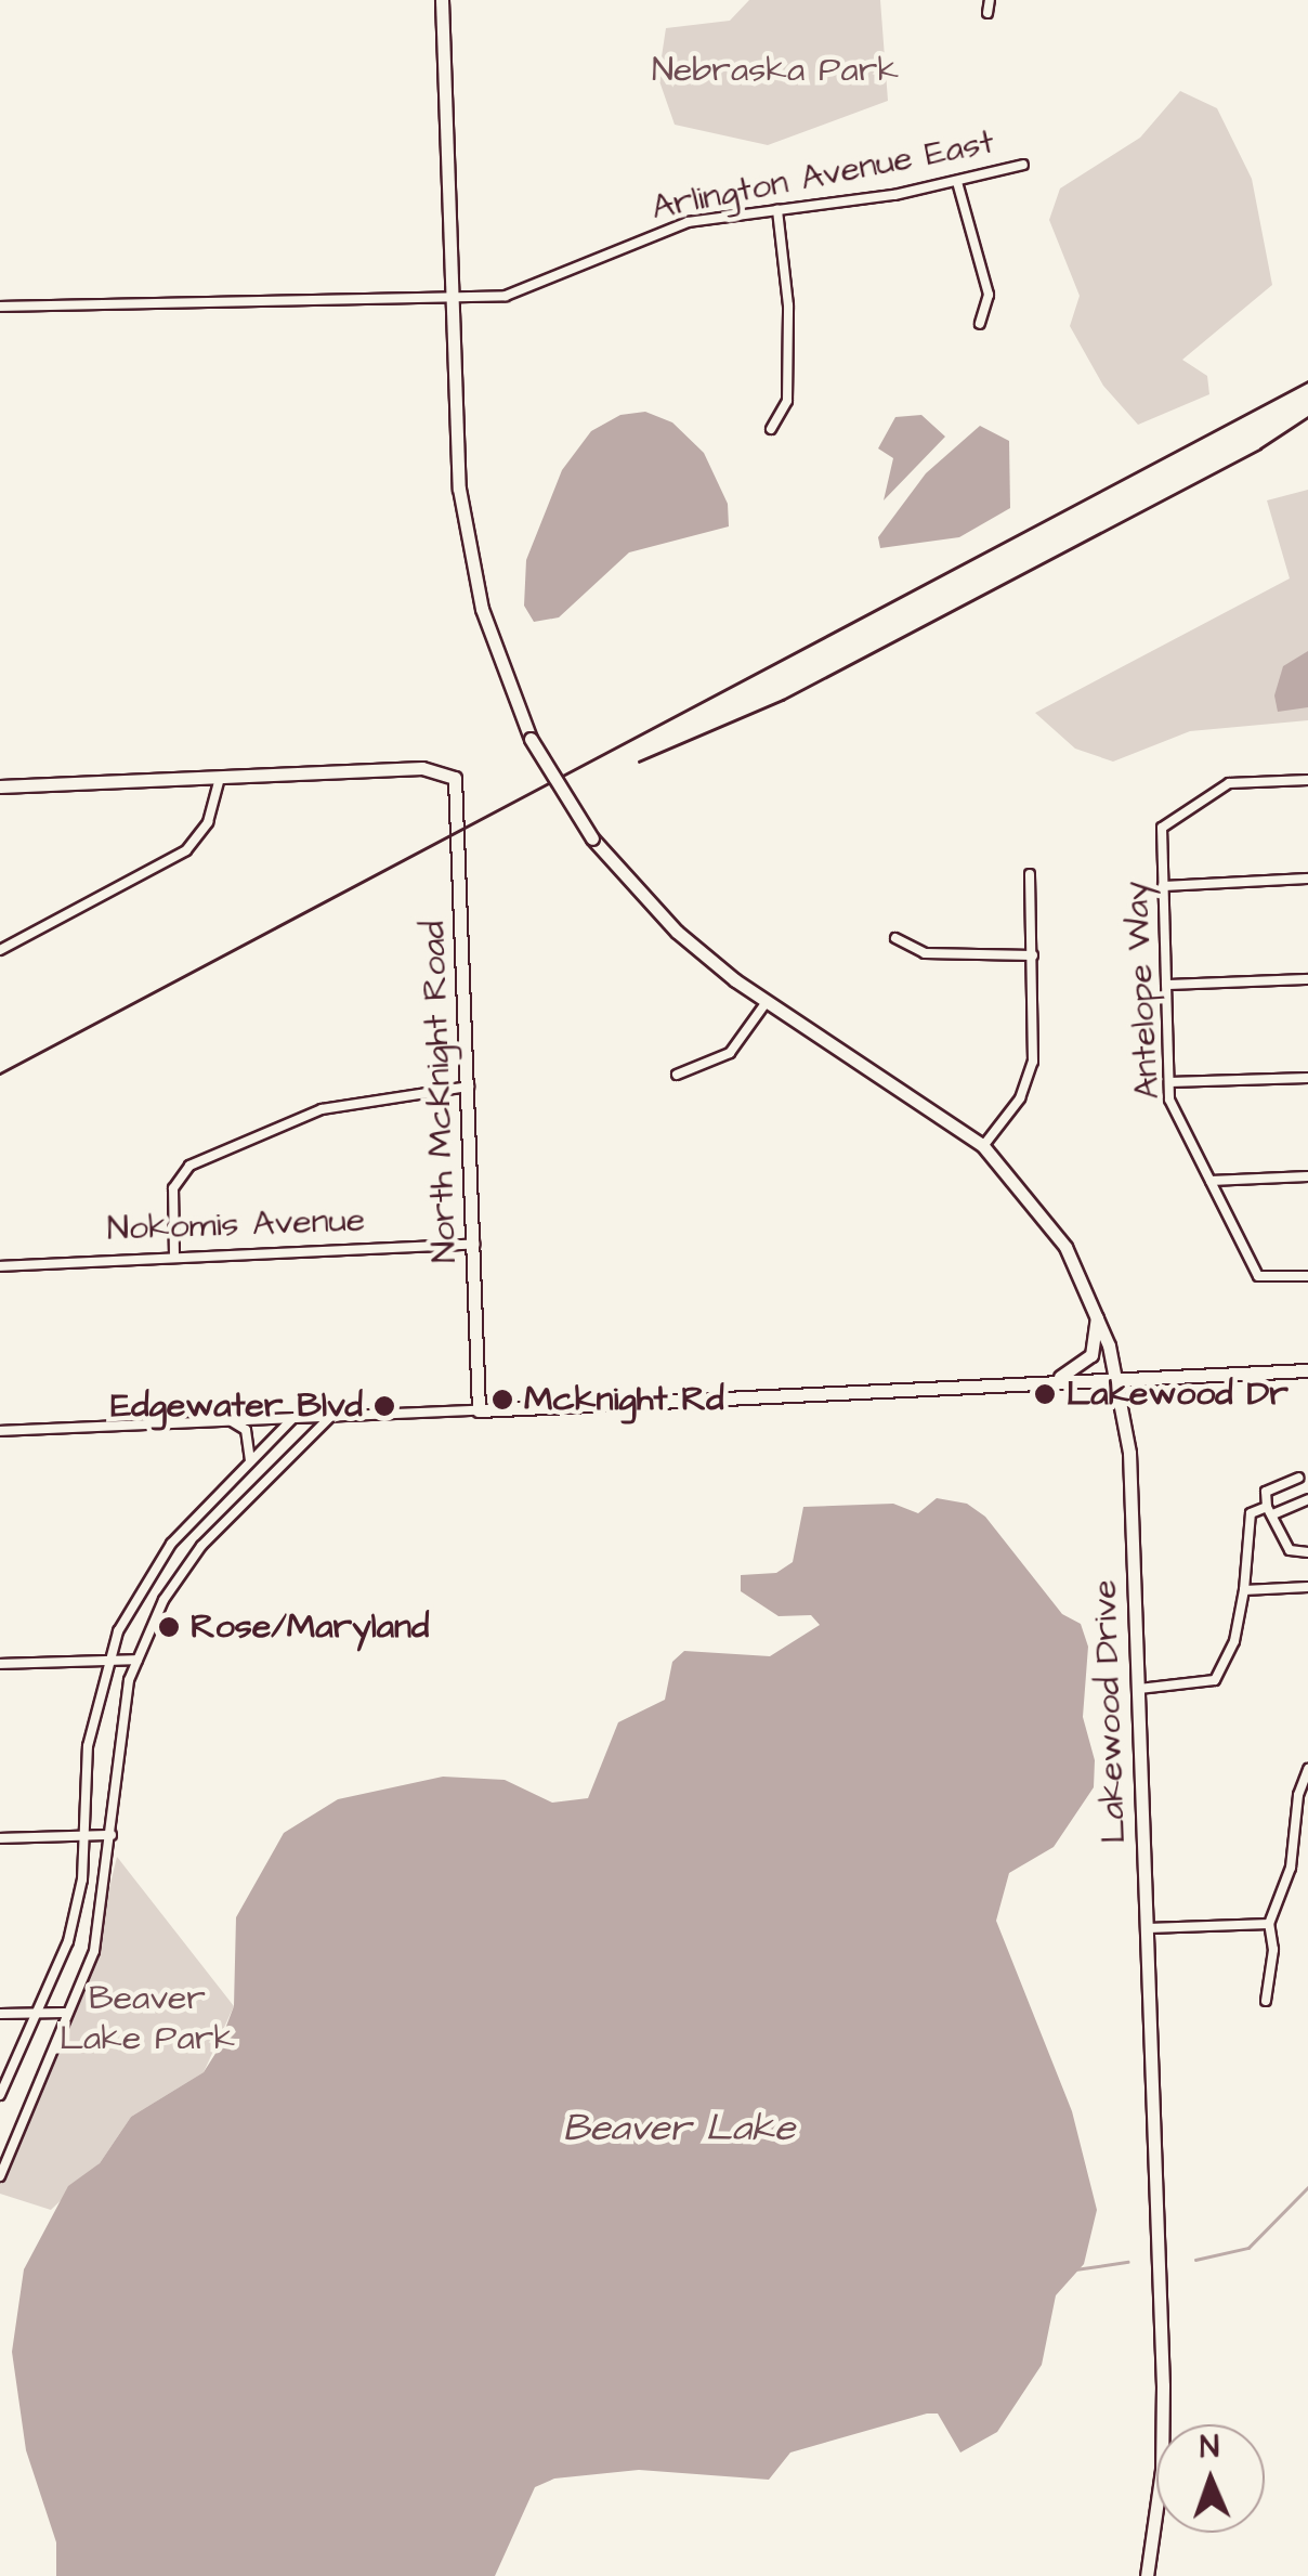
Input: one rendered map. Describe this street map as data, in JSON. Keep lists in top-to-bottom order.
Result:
{
  "streets": {
    "street": [
      "Arlington Avenue East",
      "Antelope Way",
      "North McKnight Road",
      "Nokomis Avenue",
      "Lakewood Drive"
    ]
  },
  "crossings": [
    ["Arlington Avenue East", "Lakewood Drive"],
    ["North McKnight Road", "Nokomis Avenue"]
  ],
  "water": ["Beaver Lake"],
  "parks": ["Nebraska Park", "Beaver Lake Park"],
  "places": [
    "Lakewood Dr",
    "Mcknight Rd",
    "Edgewater Blvd",
    "Rose/Maryland"
  ],
  "north": "top"
}
